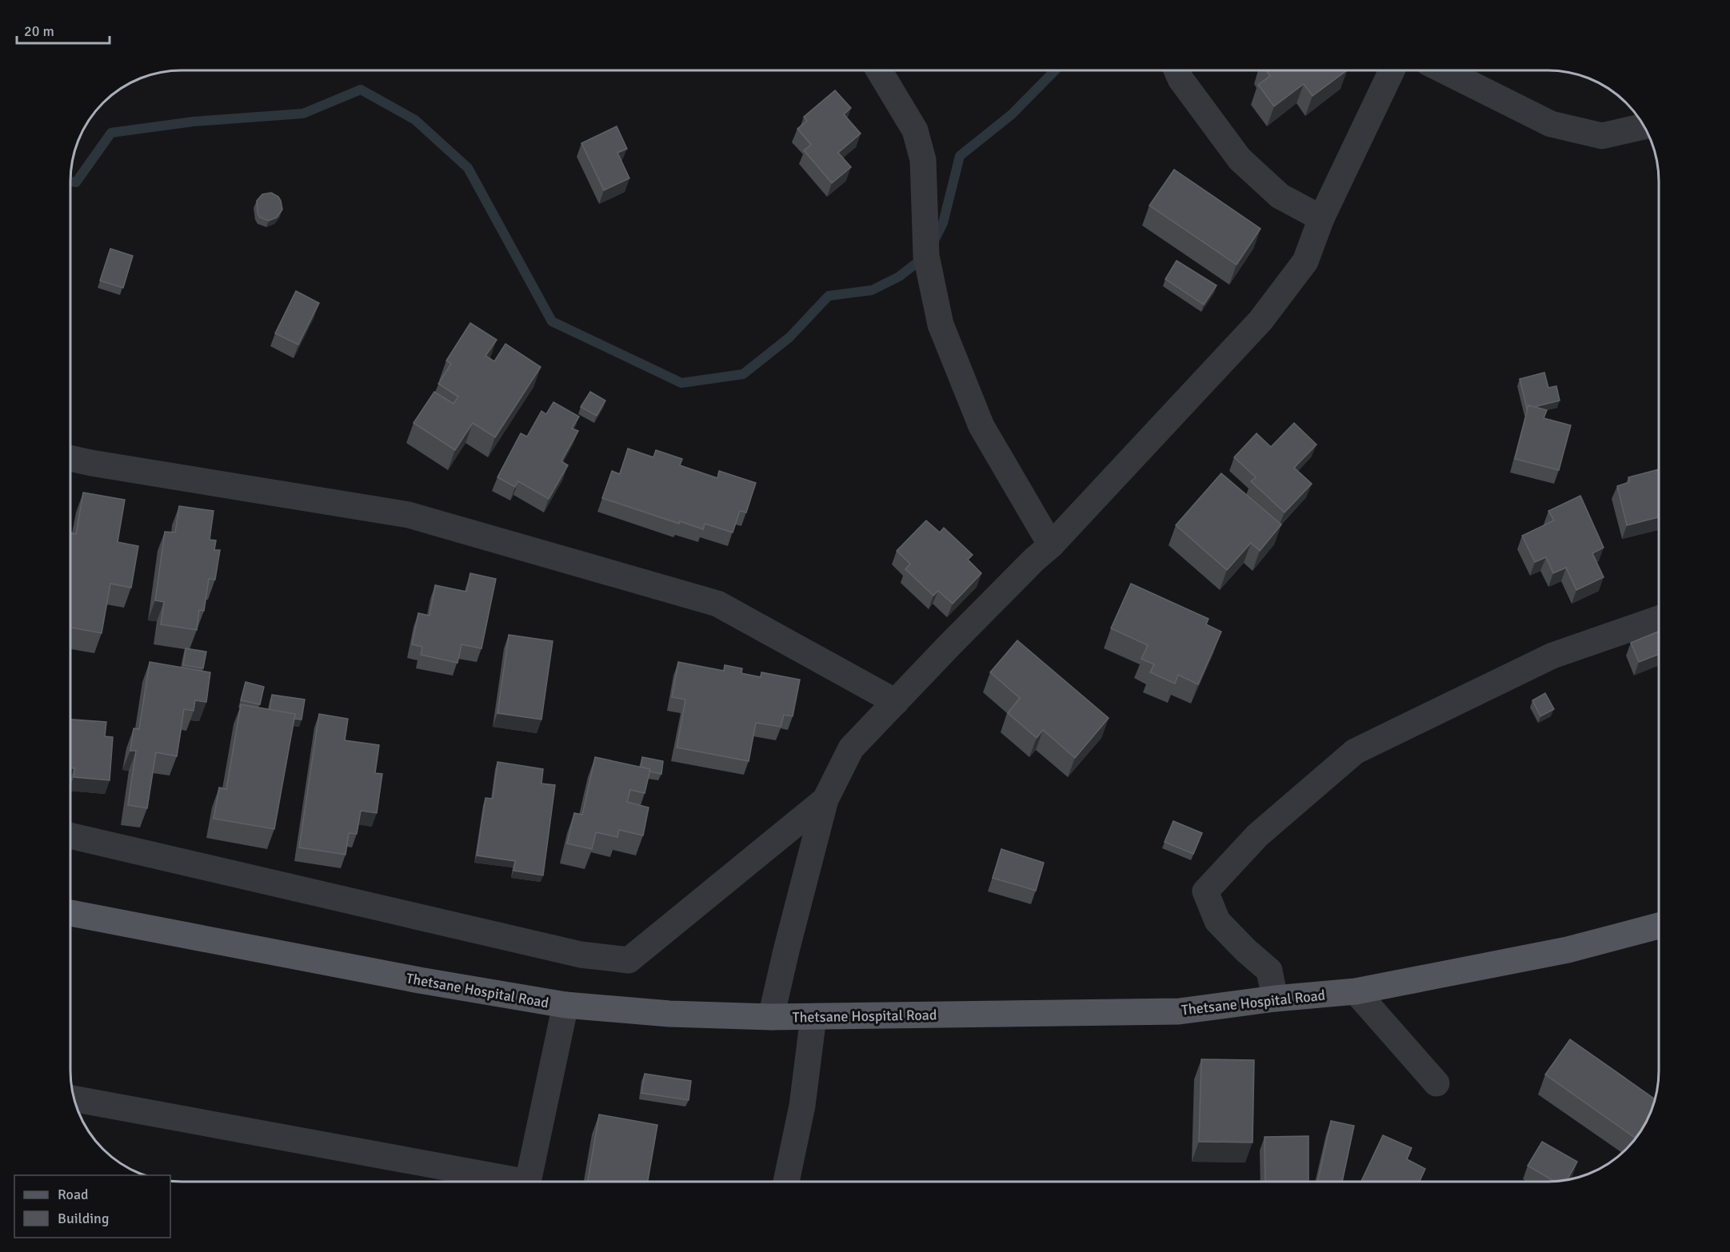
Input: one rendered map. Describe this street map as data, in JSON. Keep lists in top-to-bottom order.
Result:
{
  "streets": {
    "main road": ["Thetsane Hospital Road"]
  },
  "legend": ["Road", "Building"],
  "scale_bar": "20 m"
}
